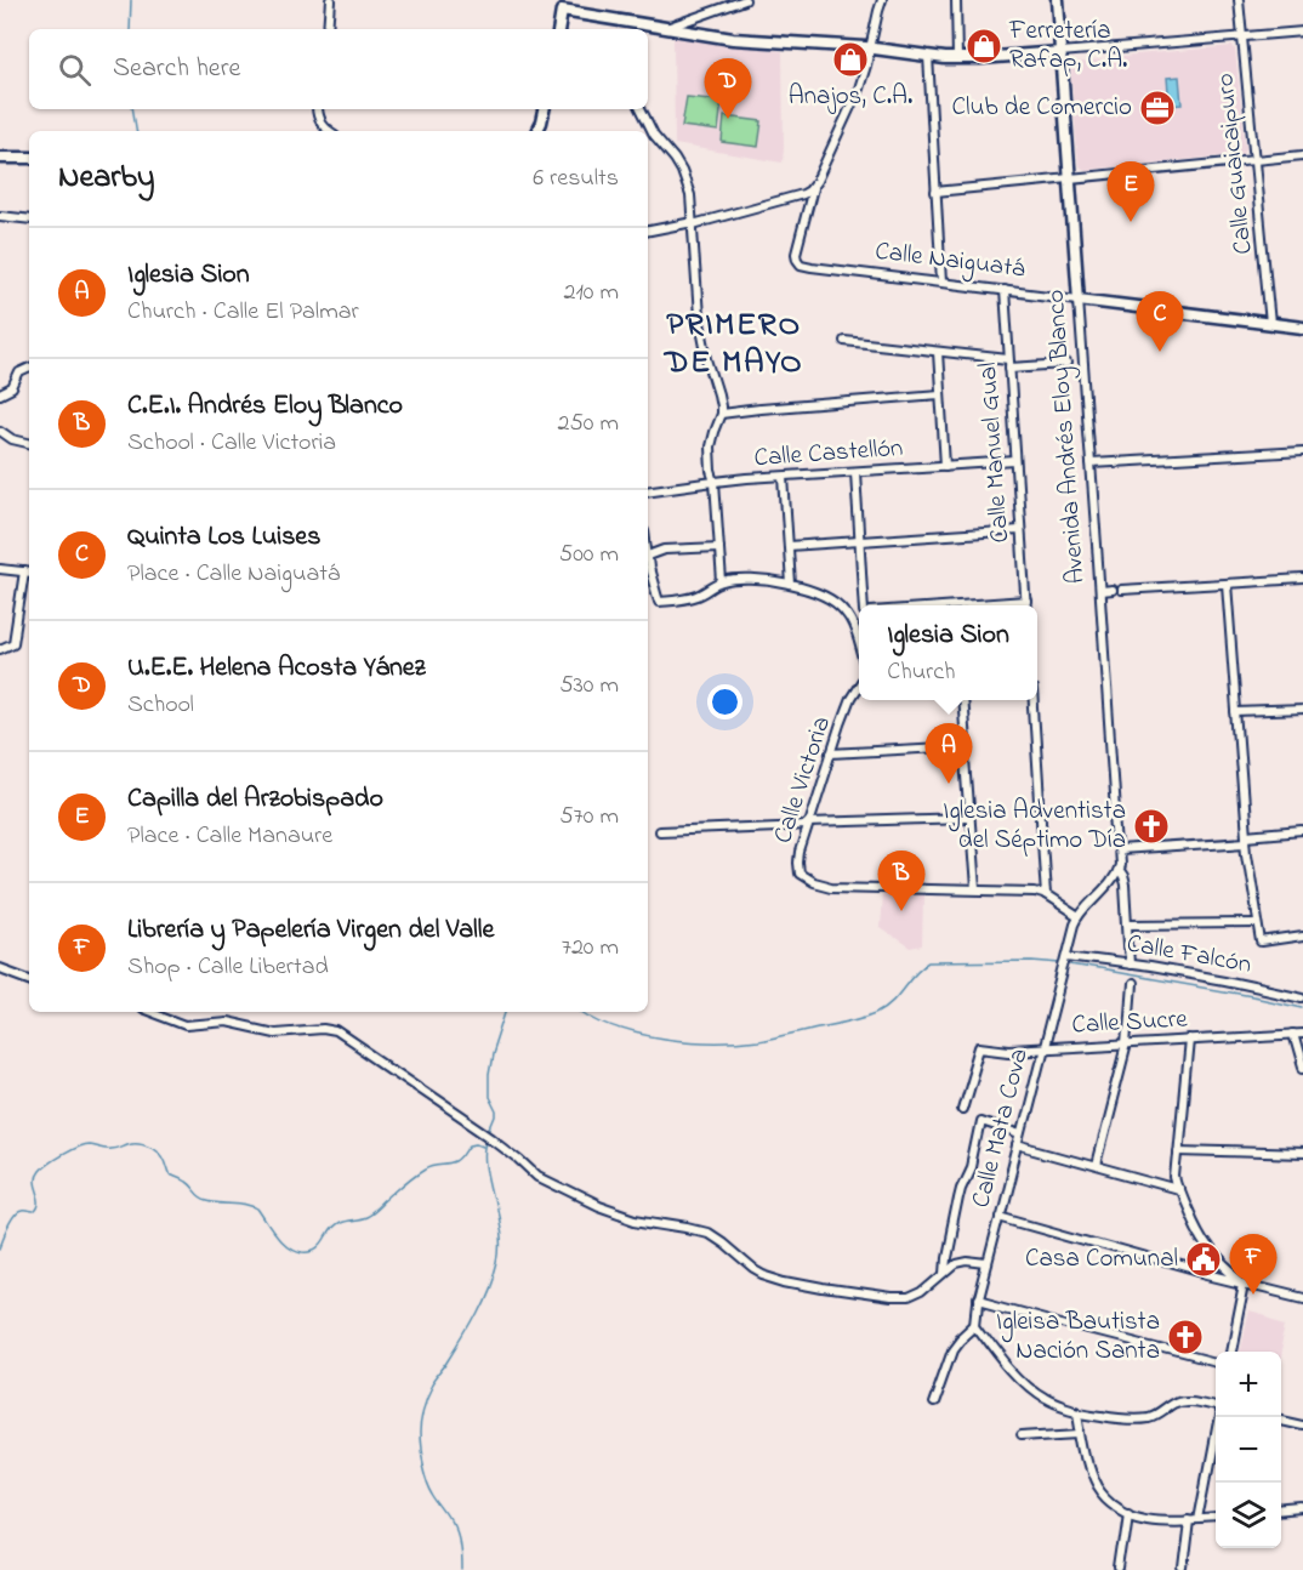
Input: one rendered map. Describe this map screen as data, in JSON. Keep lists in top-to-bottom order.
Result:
{
  "streets": {
    "street": [
      "Calle Guaicaipuro",
      "Calle Naiguatá",
      "Avenida Andrés Eloy Blanco",
      "Calle Manuel Gual",
      "Calle Castellón",
      "Calle Victoria",
      "Calle Falcón",
      "Calle Sucre",
      "Calle Mata Cova"
    ]
  },
  "crossings": [
    ["Calle Guaicaipuro", "Calle Naiguatá"],
    ["Calle Naiguatá", "Avenida Andrés Eloy Blanco"],
    ["Calle Naiguatá", "Calle Manuel Gual"],
    ["Avenida Andrés Eloy Blanco", "Calle Falcón"],
    ["Avenida Andrés Eloy Blanco", "Calle Mata Cova"],
    ["Calle Manuel Gual", "Calle Castellón"],
    ["Calle Victoria", "Calle Mata Cova"],
    ["Calle Falcón", "Calle Mata Cova"],
    ["Calle Sucre", "Calle Mata Cova"]
  ],
  "districts": ["PRIMERO DE MAYO"],
  "places": {
    "shop": ["Ferretería Rafap, C.A.", "Anajos, C.A."],
    "office": ["Club de Comercio"],
    "church": ["Iglesia Adventista del Séptimo Día", "Igleisa Bautista Nación Santa"],
    "public building": ["Casa Comunal"]
  },
  "page": {
    "search": "Search here",
    "pins": [
      "D",
      "E",
      "C",
      "A",
      "B",
      "F"
    ],
    "heading": ["Nearby", "6 results"],
    "list": [
      {
        "mark": "A",
        "name": "Iglesia Sion",
        "note": "Church · Calle El Palmar",
        "value": "210 m"
      },
      {
        "mark": "B",
        "name": "C.E.I. Andrés Eloy Blanco",
        "note": "School · Calle Victoria",
        "value": "250 m"
      },
      {
        "mark": "C",
        "name": "Quinta Los Luises",
        "note": "Place · Calle Naiguatá",
        "value": "500 m"
      },
      {
        "mark": "D",
        "name": "U.E.E. Helena Acosta Yánez",
        "note": "School",
        "value": "530 m"
      },
      {
        "mark": "E",
        "name": "Capilla del Arzobispado",
        "note": "Place · Calle Manaure",
        "value": "570 m"
      },
      {
        "mark": "F",
        "name": "Librería y Papelería Virgen del Valle",
        "note": "Shop · Calle Libertad",
        "value": "720 m"
      }
    ],
    "popup": ["Iglesia Sion", "Church"],
    "map_buttons": ["+", "−"]
  }
}
